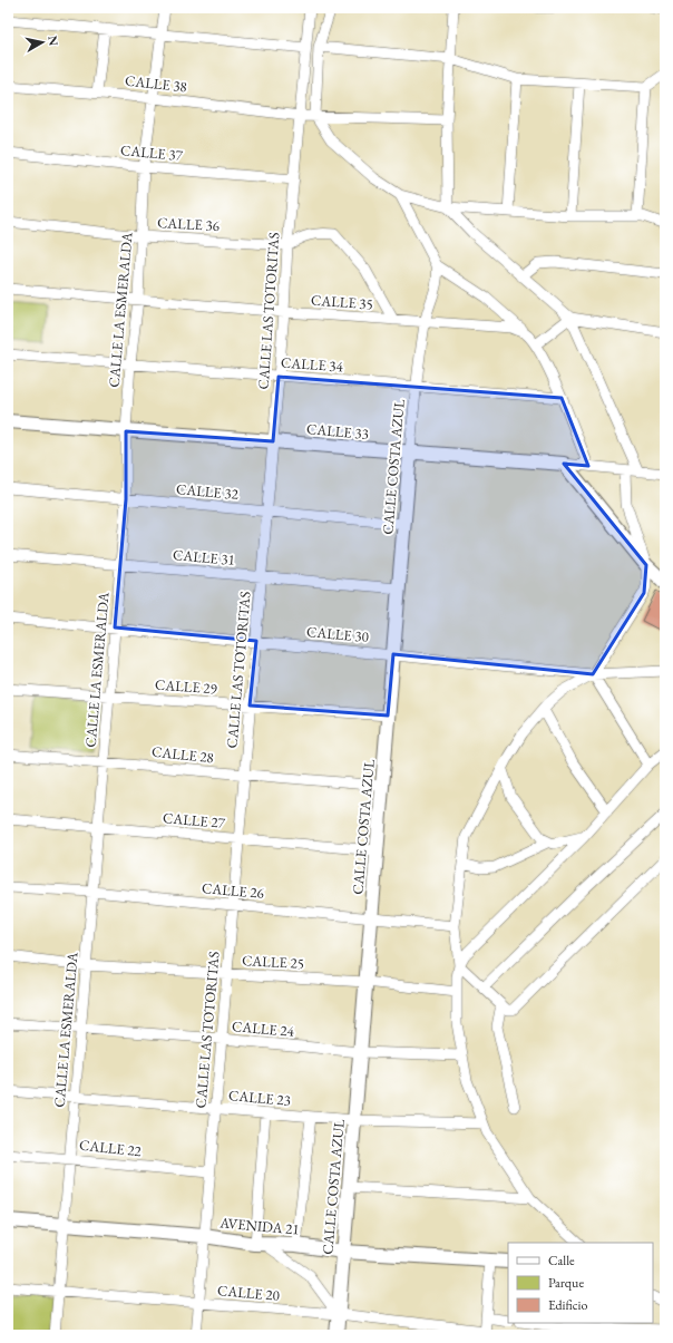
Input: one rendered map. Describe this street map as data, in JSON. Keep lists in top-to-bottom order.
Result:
{
  "streets": {
    "street": [
      "CALLE 38",
      "CALLE 37",
      "CALLE 36",
      "CALLE 35",
      "CALLE LA ESMERALDA",
      "CALLE LAS TOTORITAS",
      "CALLE 34",
      "CALLE 33",
      "CALLE COSTA AZUL",
      "CALLE 32",
      "CALLE 31",
      "CALLE 30",
      "CALLE 29",
      "CALLE 28",
      "CALLE 27",
      "CALLE 26",
      "CALLE 25",
      "CALLE 24",
      "CALLE 23",
      "CALLE 22",
      "AVENIDA 21",
      "CALLE 20"
    ]
  },
  "crossings": [
    ["CALLE 38", "CALLE LA ESMERALDA"],
    ["CALLE 38", "CALLE LAS TOTORITAS"],
    ["CALLE 37", "CALLE LA ESMERALDA"],
    ["CALLE 37", "CALLE LAS TOTORITAS"],
    ["CALLE 36", "CALLE LA ESMERALDA"],
    ["CALLE 36", "CALLE LAS TOTORITAS"],
    ["CALLE 35", "CALLE LA ESMERALDA"],
    ["CALLE 35", "CALLE LAS TOTORITAS"],
    ["CALLE 35", "CALLE COSTA AZUL"],
    ["CALLE LA ESMERALDA", "CALLE 34"],
    ["CALLE LA ESMERALDA", "CALLE 33"],
    ["CALLE LA ESMERALDA", "CALLE 32"],
    ["CALLE LA ESMERALDA", "CALLE 31"],
    ["CALLE LA ESMERALDA", "CALLE 30"],
    ["CALLE LA ESMERALDA", "CALLE 29"],
    ["CALLE LA ESMERALDA", "CALLE 28"],
    ["CALLE LA ESMERALDA", "CALLE 27"],
    ["CALLE LA ESMERALDA", "CALLE 26"],
    ["CALLE LA ESMERALDA", "CALLE 25"],
    ["CALLE LA ESMERALDA", "CALLE 24"],
    ["CALLE LA ESMERALDA", "CALLE 23"],
    ["CALLE LA ESMERALDA", "CALLE 22"],
    ["CALLE LA ESMERALDA", "AVENIDA 21"],
    ["CALLE LA ESMERALDA", "CALLE 20"],
    ["CALLE LAS TOTORITAS", "CALLE 34"],
    ["CALLE LAS TOTORITAS", "CALLE 33"],
    ["CALLE LAS TOTORITAS", "CALLE 32"],
    ["CALLE LAS TOTORITAS", "CALLE 31"],
    ["CALLE LAS TOTORITAS", "CALLE 30"],
    ["CALLE LAS TOTORITAS", "CALLE 29"],
    ["CALLE LAS TOTORITAS", "CALLE 28"],
    ["CALLE LAS TOTORITAS", "CALLE 27"],
    ["CALLE LAS TOTORITAS", "CALLE 26"],
    ["CALLE LAS TOTORITAS", "CALLE 25"],
    ["CALLE LAS TOTORITAS", "CALLE 24"],
    ["CALLE LAS TOTORITAS", "CALLE 23"],
    ["CALLE LAS TOTORITAS", "CALLE 22"],
    ["CALLE LAS TOTORITAS", "AVENIDA 21"],
    ["CALLE LAS TOTORITAS", "CALLE 20"],
    ["CALLE 34", "CALLE COSTA AZUL"],
    ["CALLE 33", "CALLE COSTA AZUL"],
    ["CALLE COSTA AZUL", "CALLE 32"],
    ["CALLE COSTA AZUL", "CALLE 31"],
    ["CALLE COSTA AZUL", "CALLE 30"],
    ["CALLE COSTA AZUL", "CALLE 29"],
    ["CALLE COSTA AZUL", "CALLE 28"],
    ["CALLE COSTA AZUL", "CALLE 27"],
    ["CALLE COSTA AZUL", "CALLE 26"],
    ["CALLE COSTA AZUL", "CALLE 25"],
    ["CALLE COSTA AZUL", "CALLE 24"],
    ["CALLE COSTA AZUL", "CALLE 23"],
    ["CALLE COSTA AZUL", "AVENIDA 21"],
    ["CALLE COSTA AZUL", "CALLE 20"]
  ],
  "legend": ["Calle", "Parque", "Edificio"],
  "north": "right"
}
